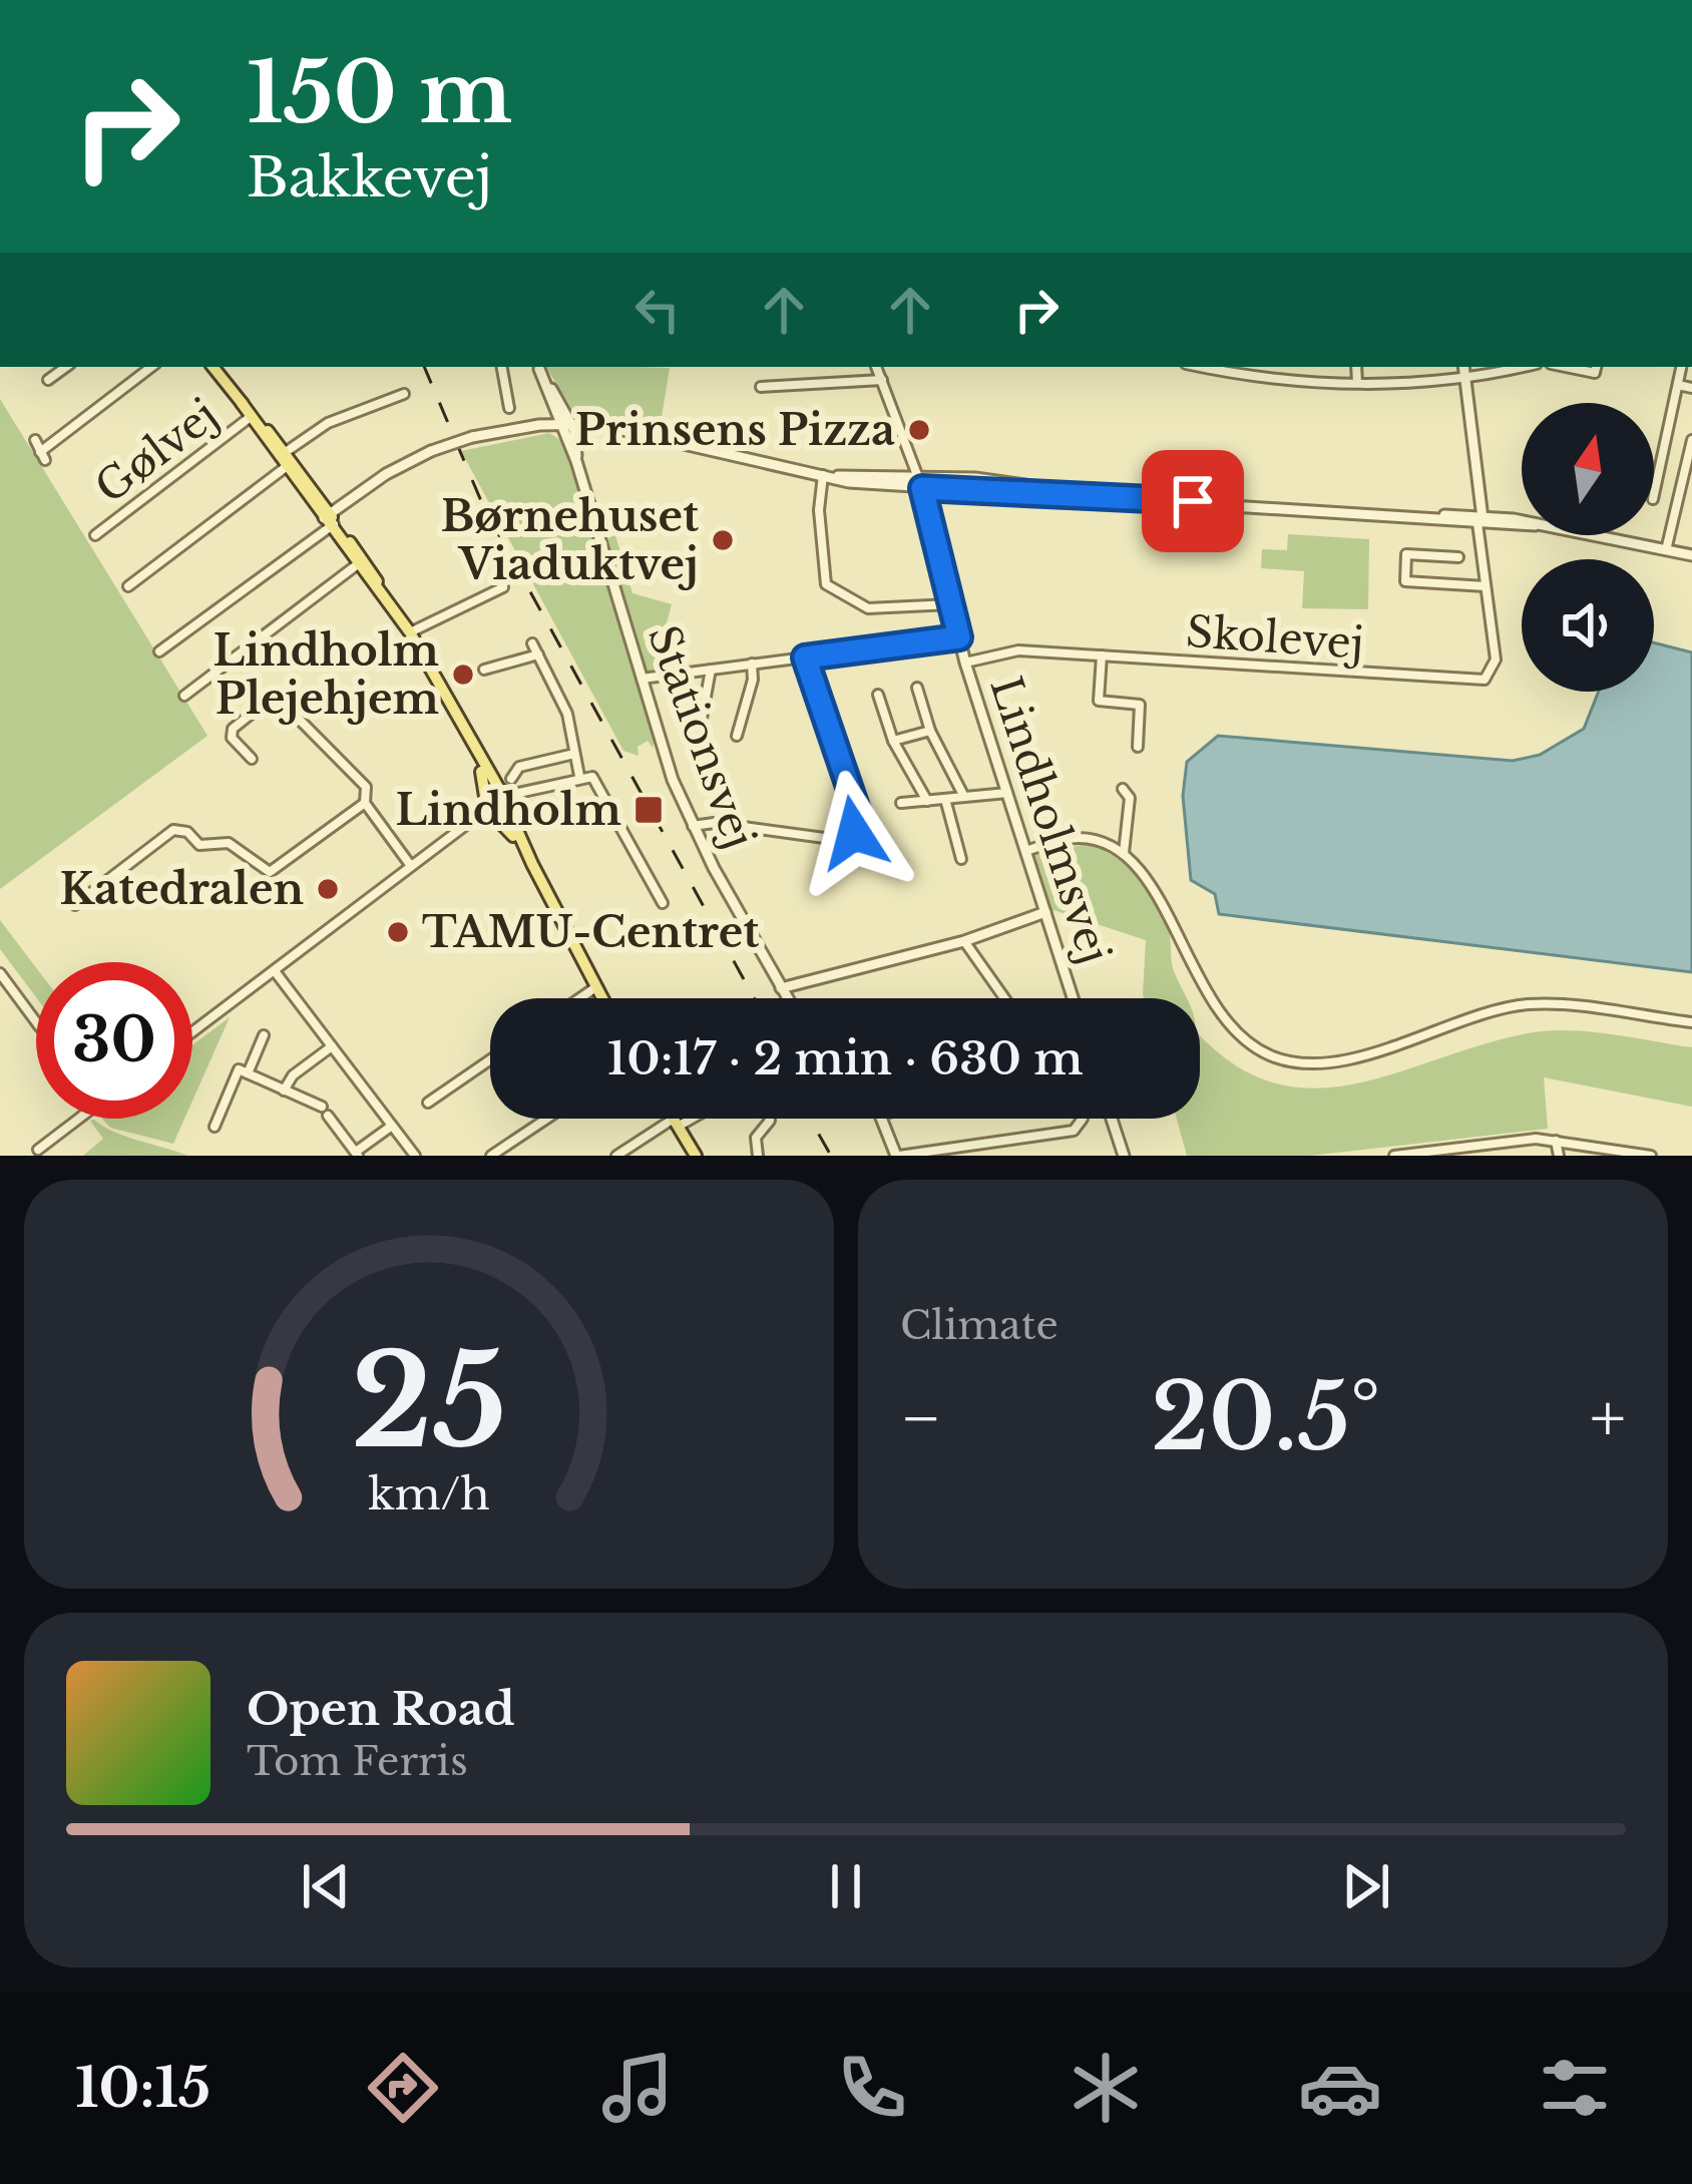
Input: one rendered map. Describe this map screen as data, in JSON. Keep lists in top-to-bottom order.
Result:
{
  "streets": {
    "street": [
      "Gølvej",
      "Skolevej",
      "Stationsvej",
      "Lindholmsvej"
    ]
  },
  "crossings": [
    ["Skolevej", "Lindholmsvej"]
  ],
  "places": {
    "other": [
      "Prinsens Pizza",
      "Børnehuset Viaduktvej",
      "Lindholm Plejehjem",
      "Katedralen",
      "TAMU-Centret"
    ],
    "transit": ["Lindholm"]
  },
  "north": "top",
  "page": {
    "turn": ["150 m", "Bakkevej"],
    "limit": "30",
    "trip": "10:17 · 2 min · 630 m",
    "tile": "Climate",
    "heat": ["−", "20.5°", "+"],
    "song": ["Open Road", "Tom Ferris"],
    "tabs": "10:15",
    "gauge": ["25", "km/h"]
  }
}
